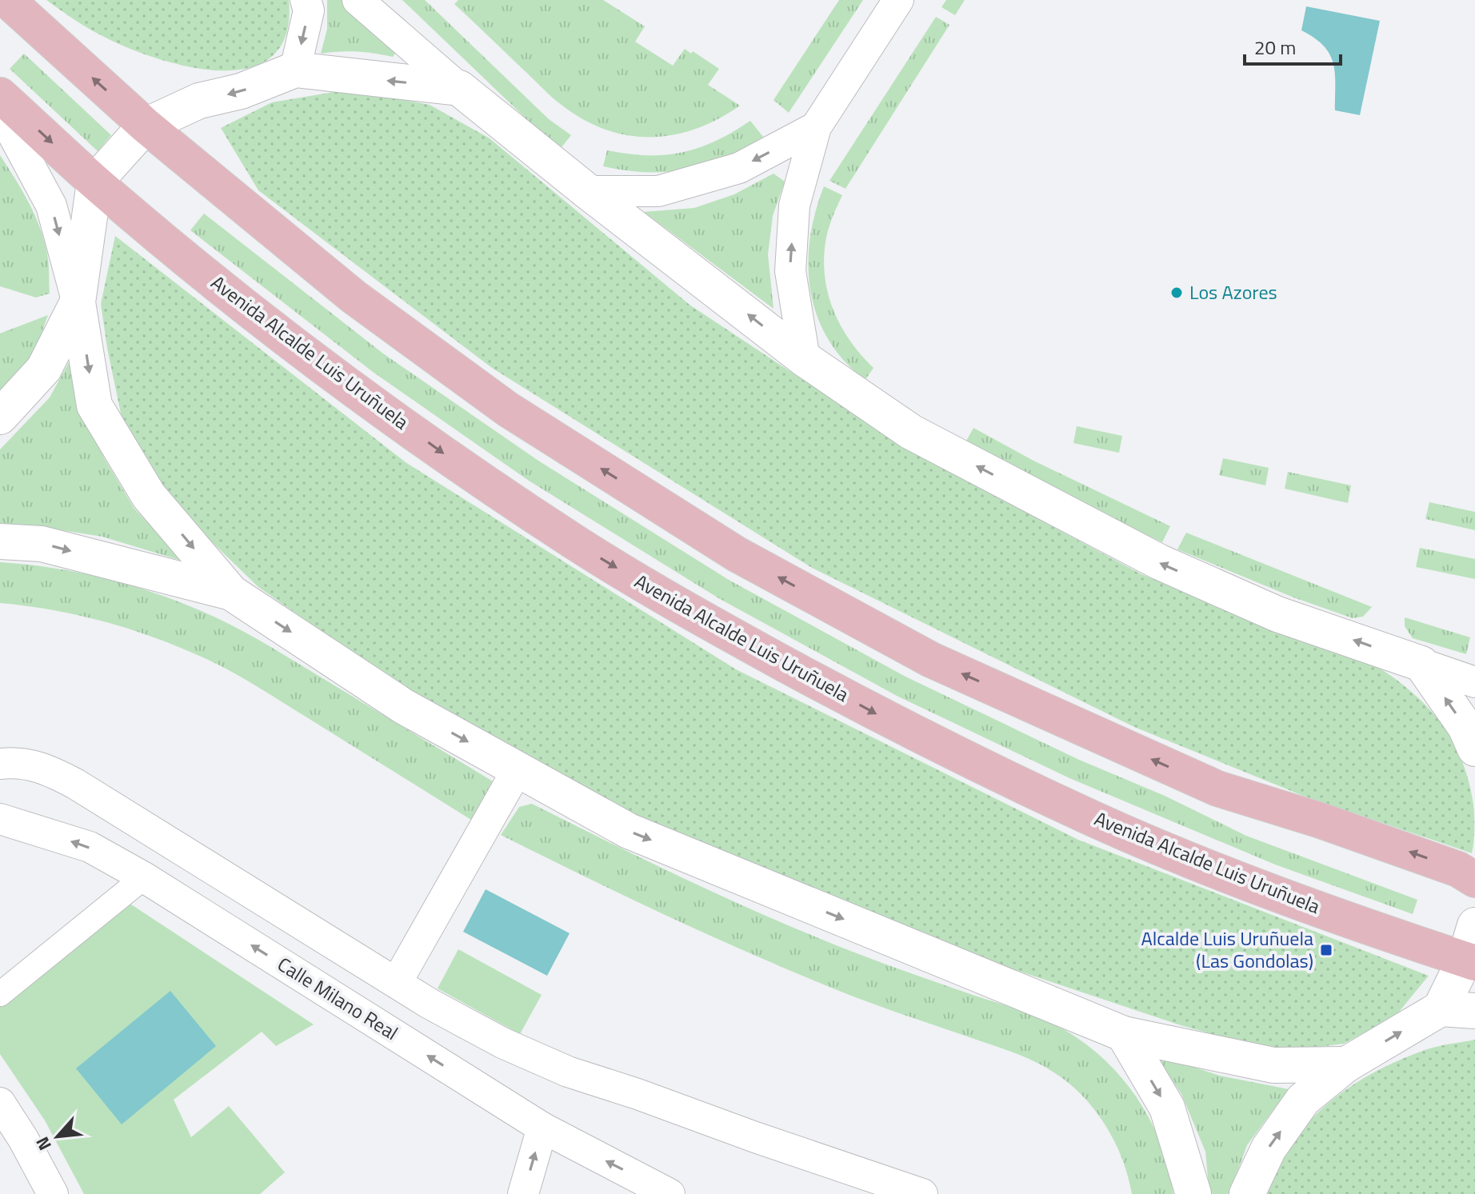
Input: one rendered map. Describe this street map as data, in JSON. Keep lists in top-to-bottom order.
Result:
{
  "streets": {
    "main road": ["Avenida Alcalde Luis Uruñuela"],
    "street": ["Calle Milano Real"]
  },
  "places": {
    "other": ["Los Azores"],
    "transit": ["Alcalde Luis Uruñuela (Las Gondolas)"]
  },
  "scale_bar": "20 m",
  "north": "bottom left"
}
